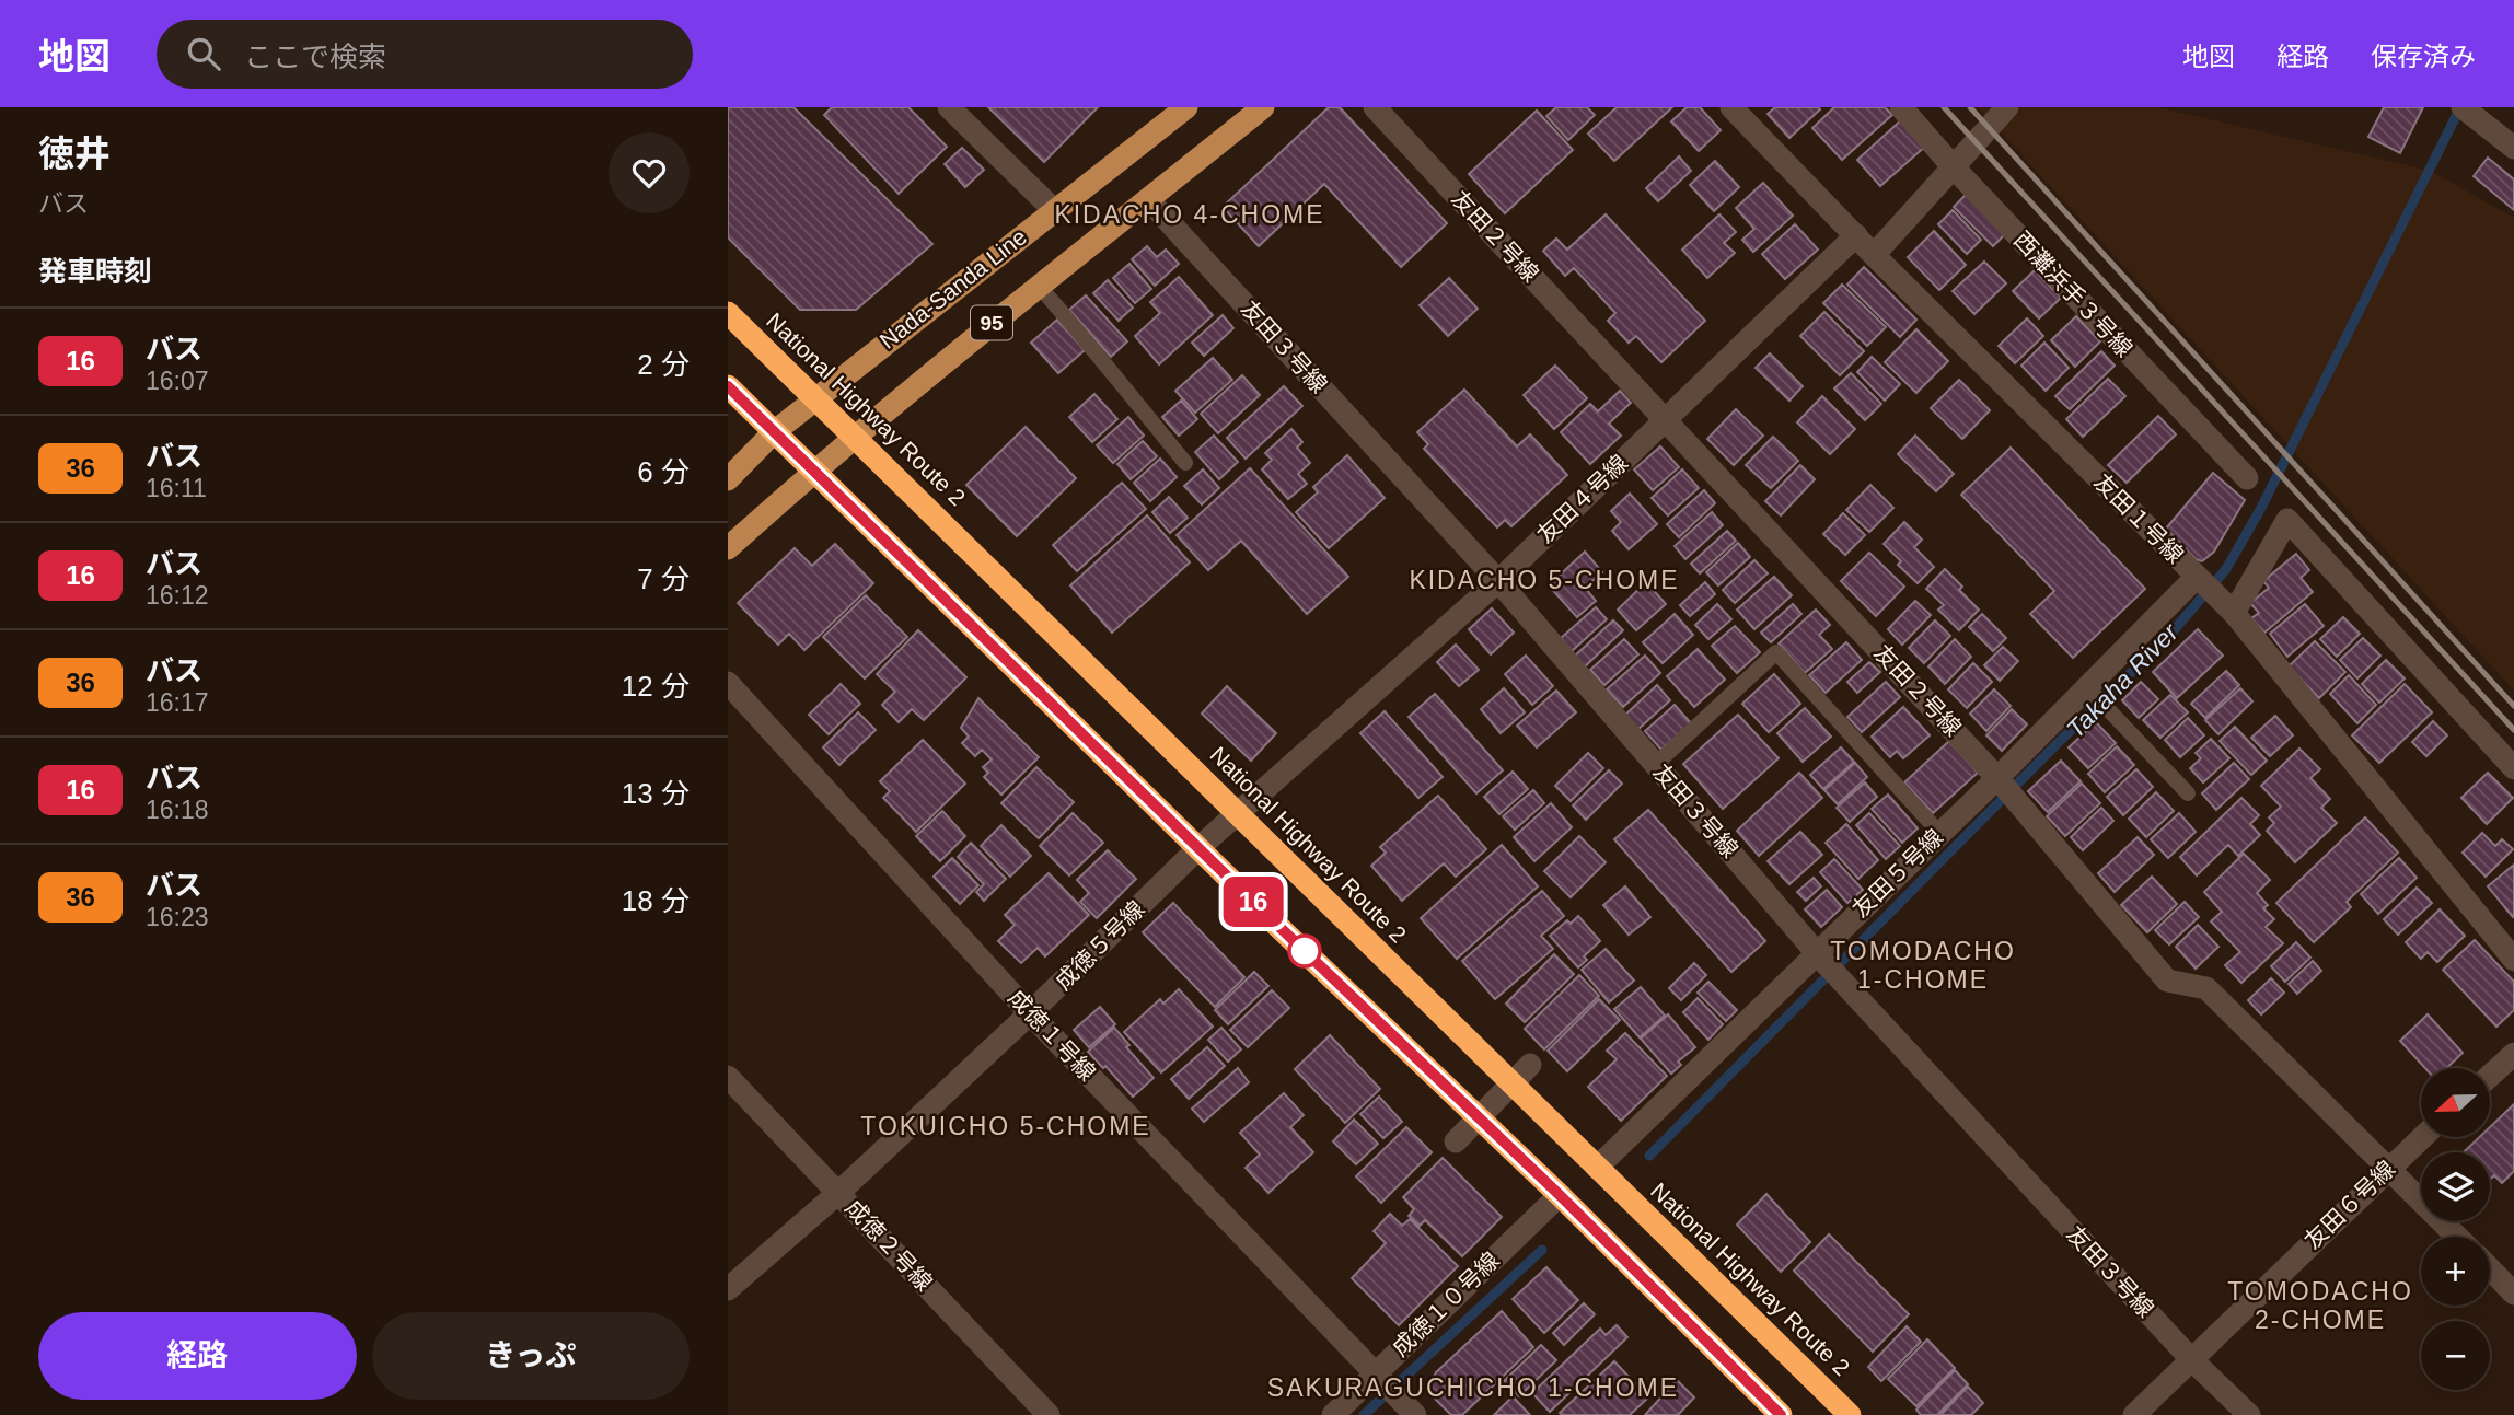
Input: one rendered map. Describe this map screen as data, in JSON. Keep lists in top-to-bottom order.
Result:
{
  "streets": {
    "highway": ["National Highway Route 2"],
    "main road": ["Nada-Sanda Line", "95"],
    "street": [
      "友田２号線",
      "西灘浜手３号線",
      "友田３号線",
      "友田４号線",
      "友田１号線",
      "友田５号線",
      "成徳５号線",
      "成徳１号線",
      "友田６号線",
      "成徳２号線",
      "成徳１０号線"
    ]
  },
  "crossings": [
    ["友田２号線", "友田４号線"],
    ["友田２号線", "友田５号線"],
    ["友田２号線", "友田６号線"],
    ["Nada-Sanda Line", "National Highway Route 2"],
    ["95", "友田３号線"],
    ["95", "National Highway Route 2"],
    ["友田３号線", "友田４号線"],
    ["友田３号線", "友田５号線"],
    ["友田３号線", "友田６号線"],
    ["National Highway Route 2", "友田４号線"],
    ["National Highway Route 2", "友田５号線"],
    ["友田４号線", "友田１号線"],
    ["友田４号線", "成徳５号線"],
    ["友田１号線", "友田５号線"],
    ["成徳５号線", "成徳１号線"],
    ["成徳５号線", "成徳２号線"],
    ["成徳１号線", "成徳１０号線"]
  ],
  "districts": [
    "KIDACHO 4-CHOME",
    "KIDACHO 5-CHOME",
    "TOMODACHO 1-CHOME",
    "TOKUICHO 5-CHOME",
    "TOMODACHO 2-CHOME",
    "SAKURAGUCHICHO 1-CHOME"
  ],
  "water": ["Takaha River"],
  "lines": ["bus line 16"],
  "north": "left",
  "page": {
    "header": "地図",
    "search": "ここで検索",
    "nav": ["地図", "経路", "保存済み"],
    "heading": [
      ["徳井", "バス"],
      "発車時刻"
    ],
    "on_map": "16",
    "list": [
      {
        "mark": "16",
        "name": "バス",
        "note": "16:07",
        "value": "2 分"
      },
      {
        "mark": "36",
        "name": "バス",
        "note": "16:11",
        "value": "6 分"
      },
      {
        "mark": "16",
        "name": "バス",
        "note": "16:12",
        "value": "7 分"
      },
      {
        "mark": "36",
        "name": "バス",
        "note": "16:17",
        "value": "12 分"
      },
      {
        "mark": "16",
        "name": "バス",
        "note": "16:18",
        "value": "13 分"
      },
      {
        "mark": "36",
        "name": "バス",
        "note": "16:23",
        "value": "18 分"
      }
    ],
    "map_buttons": ["+", "−"],
    "buttons": ["経路", "きっぷ"]
  }
}
